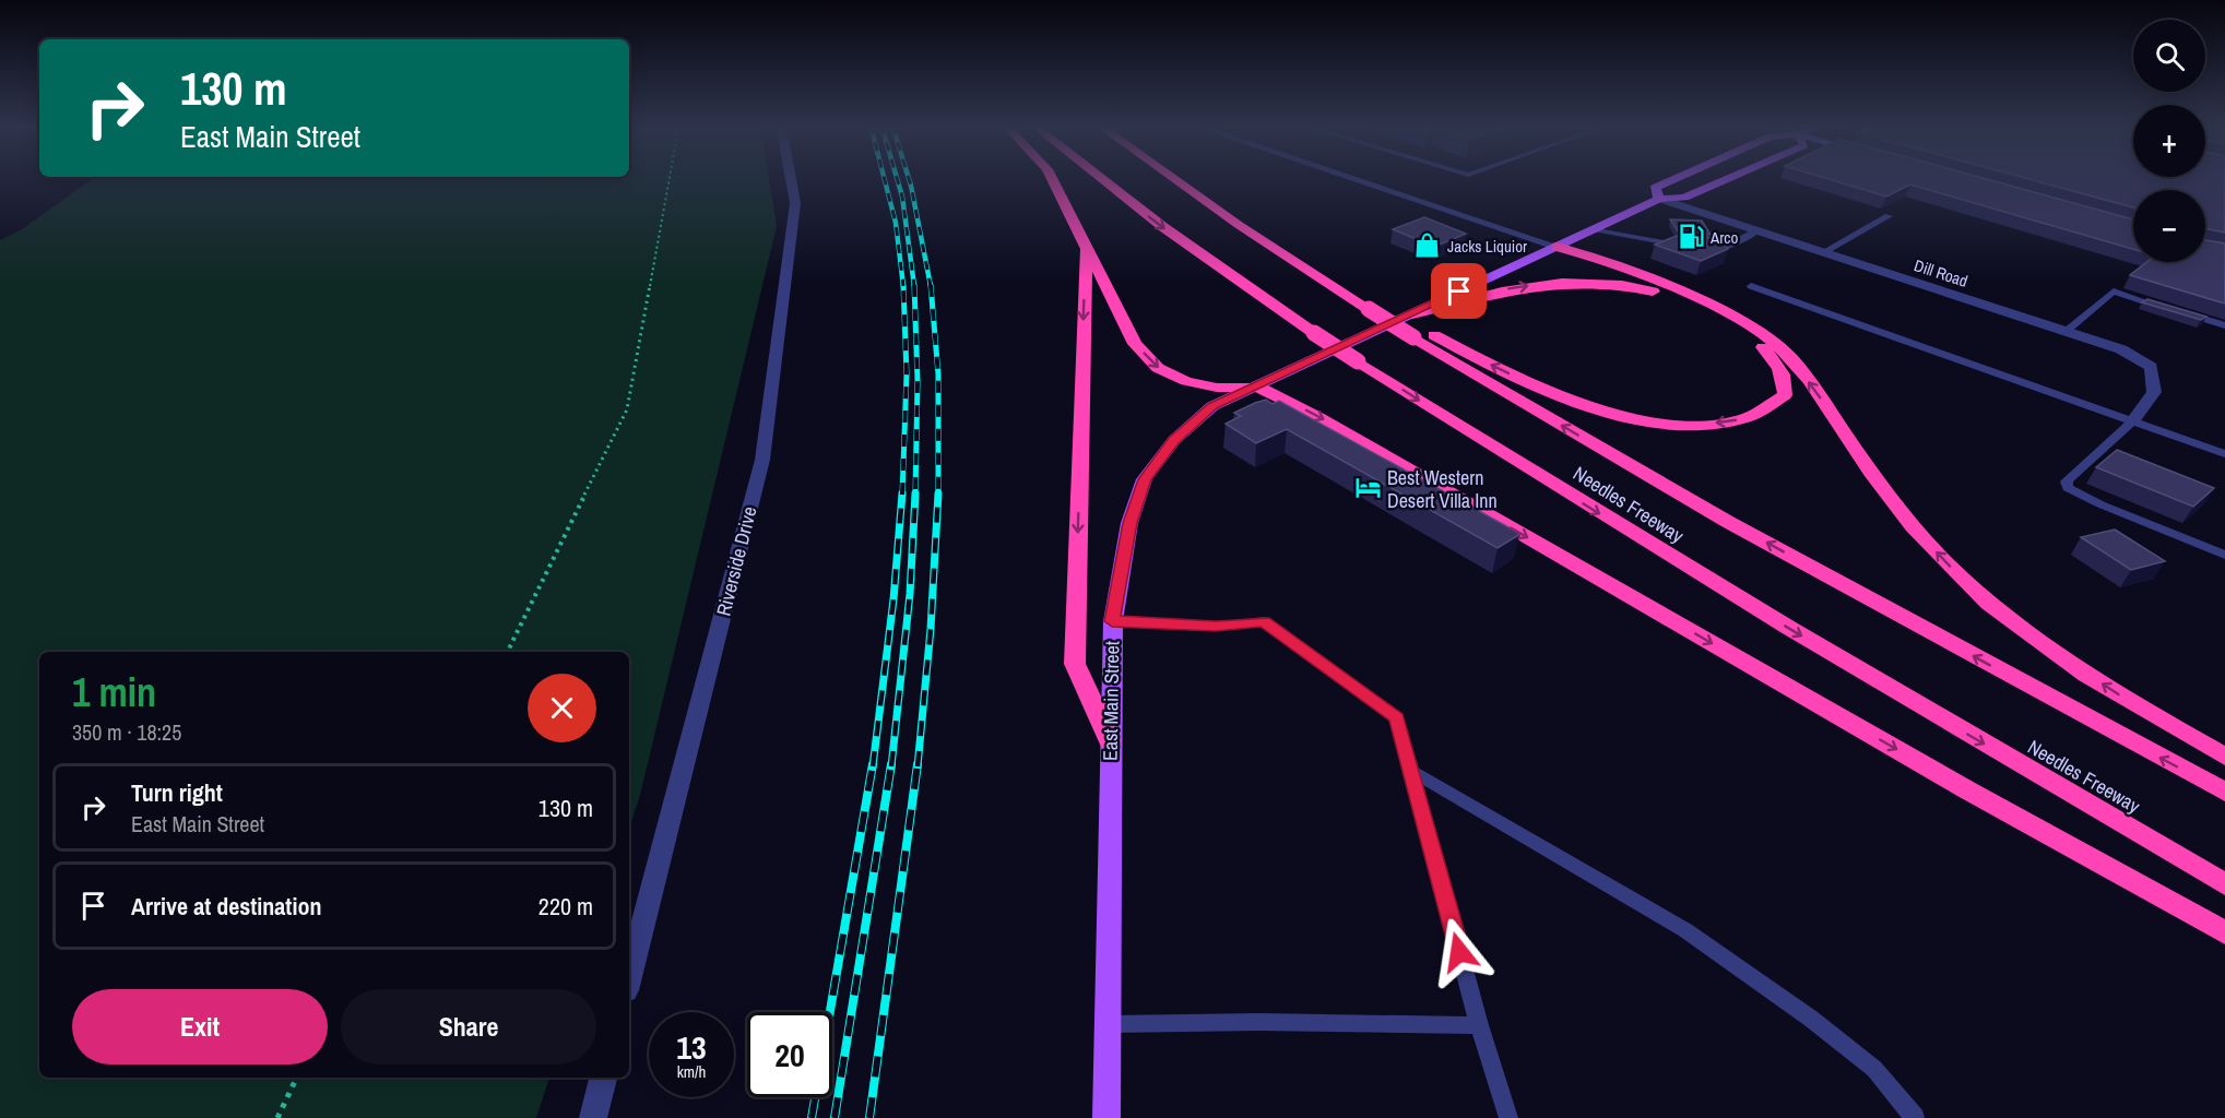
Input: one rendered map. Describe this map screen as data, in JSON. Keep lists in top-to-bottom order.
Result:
{
  "streets": {
    "highway": ["Needles Freeway"],
    "main road": ["East Main Street"],
    "street": ["Dill Road", "Riverside Drive"]
  },
  "crossings": [
    ["Dill Road", "East Main Street"]
  ],
  "places": {
    "fuel station": ["Arco"],
    "shop": ["Jacks Liquior"],
    "hotel": ["Best Western Desert Villa Inn"]
  },
  "page": {
    "map_buttons": ["+", "−"],
    "turn": ["130 m", "East Main Street"],
    "heading": ["1 min", "350 m · 18:25"],
    "list": [
      {
        "name": "Turn right",
        "note": "East Main Street",
        "value": "130 m"
      },
      {
        "name": "Arrive at destination",
        "value": "220 m"
      }
    ],
    "buttons": ["Exit", "Share"],
    "speed": "13 km/h",
    "limit": "20"
  }
}
